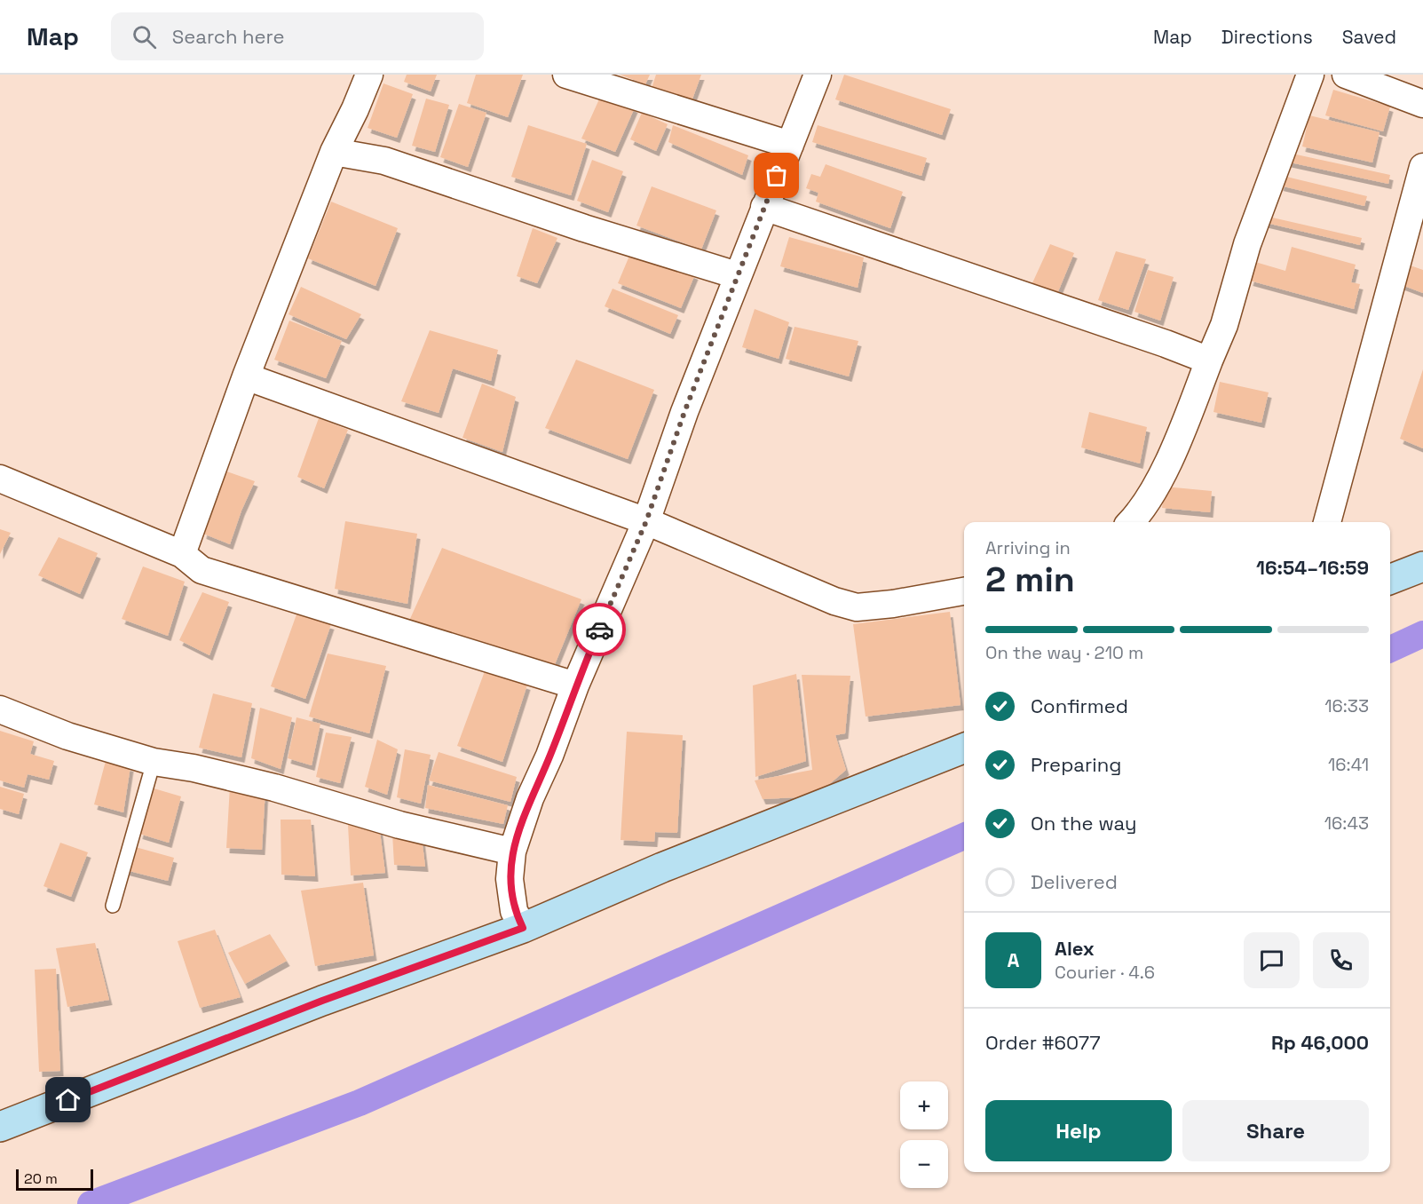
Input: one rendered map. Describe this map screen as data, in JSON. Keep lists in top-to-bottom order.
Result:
{
  "scale_bar": "20 m",
  "page": {
    "header": "Map",
    "search": "Search here",
    "nav": ["Map", "Directions", "Saved"],
    "heading": ["2 min", "Arriving in", "16:54–16:59"],
    "panel": [
      "Alex",
      "Courier · 4.6",
      "Order #6077",
      "Rp 46,000"
    ],
    "bar": "On the way · 210 m",
    "list": [
      ["Confirmed", "16:33"],
      ["Preparing", "16:41"],
      ["On the way", "16:43"],
      "Delivered"
    ],
    "round": "A",
    "map_buttons": ["+", "−"],
    "buttons": ["Help", "Share"],
    "scale": "20 m"
  }
}
